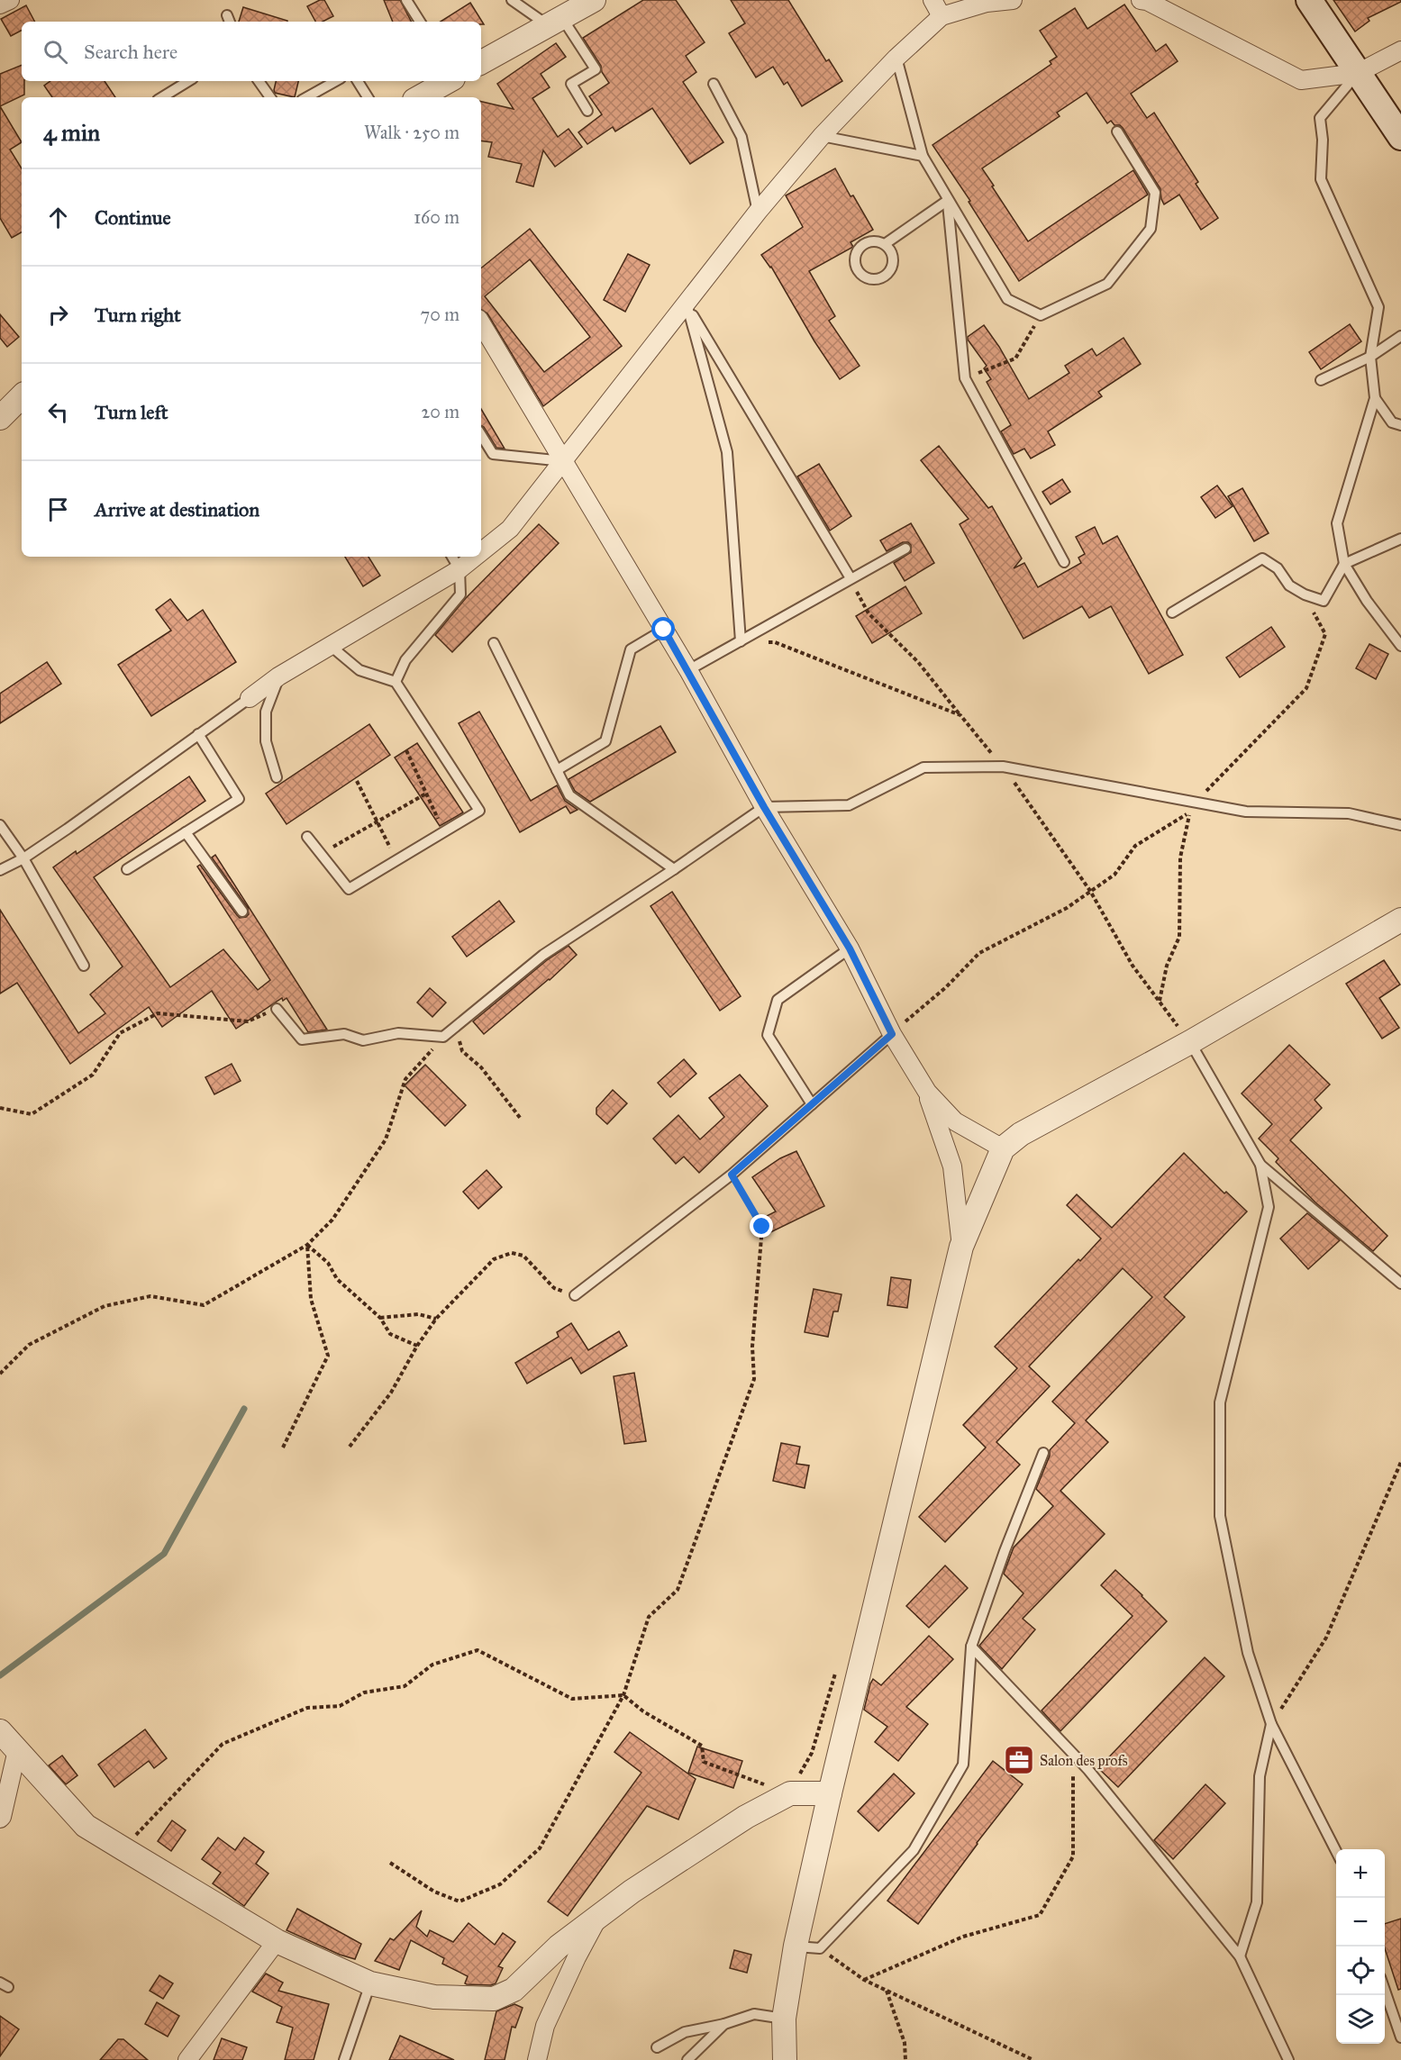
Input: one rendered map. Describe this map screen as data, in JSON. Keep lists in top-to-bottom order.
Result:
{
  "places": {
    "office": ["Salon des profs"]
  },
  "page": {
    "search": "Search here",
    "heading": ["4 min", "Walk · 250 m"],
    "list": [
      ["Continue", "160 m"],
      ["Turn right", "70 m"],
      ["Turn left", "20 m"],
      "Arrive at destination"
    ],
    "map_buttons": ["+", "−"]
  }
}
